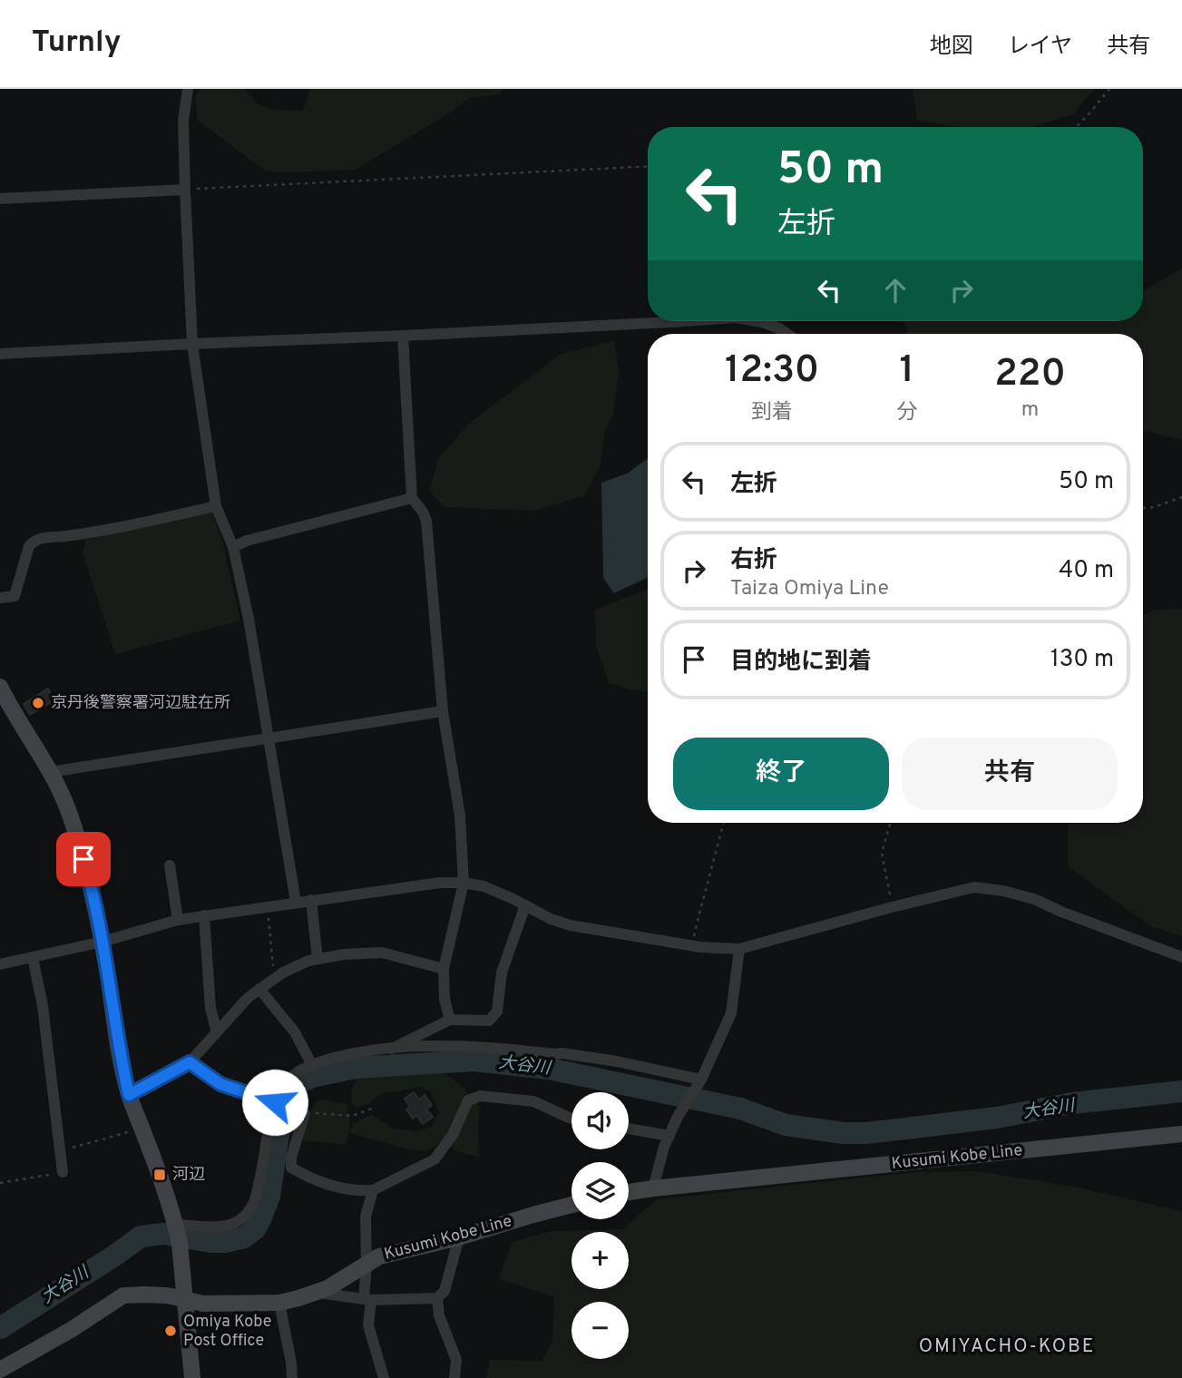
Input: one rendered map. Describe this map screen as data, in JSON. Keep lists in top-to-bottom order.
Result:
{
  "streets": {
    "main road": ["Kusumi Kobe Line"]
  },
  "districts": ["OMIYACHO-KOBE"],
  "water": ["大谷川"],
  "places": {
    "other": ["京丹後警察署河辺駐在所", "Omiya Kobe Post Office"],
    "transit": ["河辺"]
  },
  "page": {
    "header": "Turnly",
    "nav": ["地図", "レイヤ", "共有"],
    "turn": ["50 m", "左折"],
    "eta": [
      "12:30",
      "到着",
      "1",
      "分",
      "220",
      "m"
    ],
    "list": [
      {
        "name": "左折",
        "value": "50 m"
      },
      {
        "name": "右折",
        "note": "Taiza Omiya Line",
        "value": "40 m"
      },
      {
        "name": "目的地に到着",
        "value": "130 m"
      }
    ],
    "buttons": ["終了", "共有"],
    "map_buttons": ["+", "−"]
  }
}
